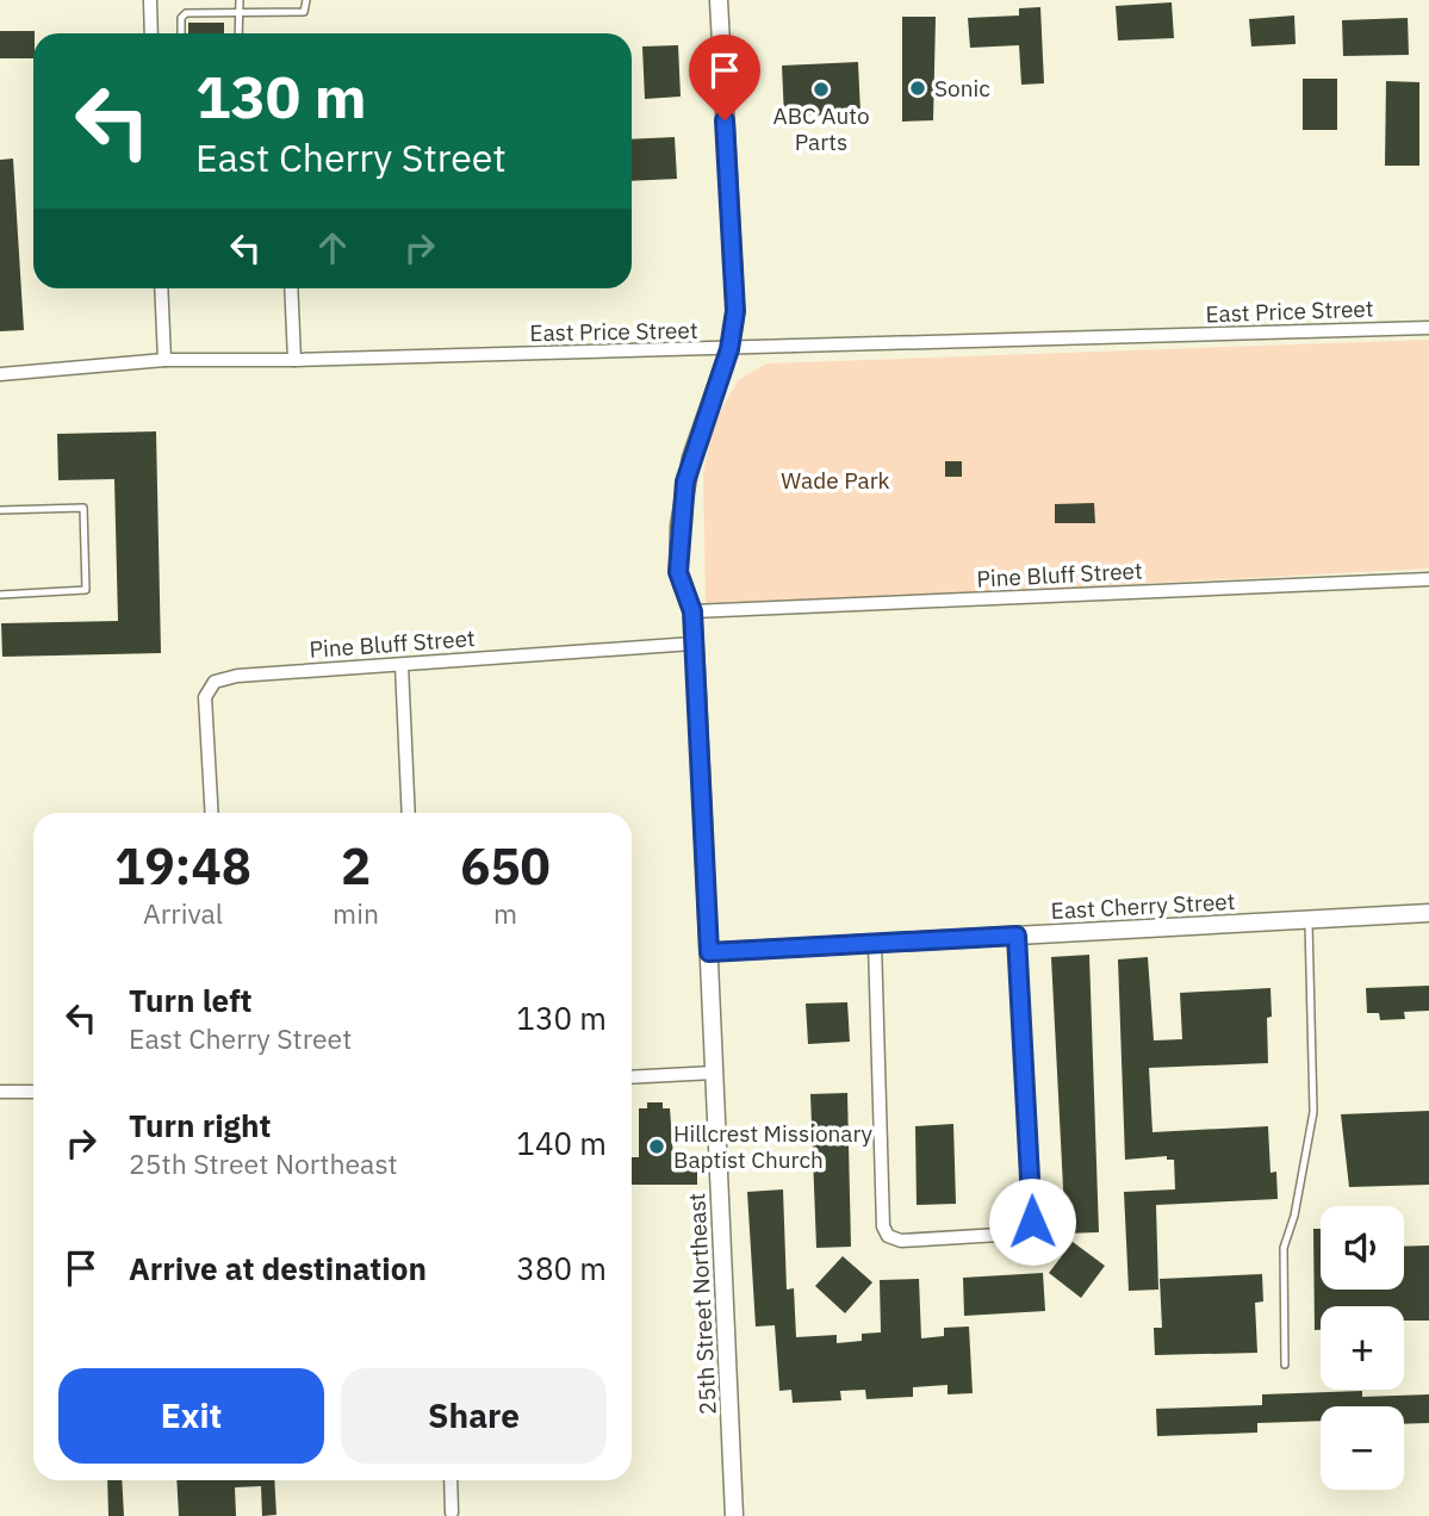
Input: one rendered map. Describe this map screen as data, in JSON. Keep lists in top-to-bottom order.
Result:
{
  "streets": {
    "street": [
      "East Price Street",
      "Pine Bluff Street",
      "East Cherry Street",
      "25th Street Northeast"
    ]
  },
  "crossings": [
    ["East Price Street", "25th Street Northeast"],
    ["Pine Bluff Street", "25th Street Northeast"],
    ["East Cherry Street", "25th Street Northeast"]
  ],
  "parks": ["Wade Park"],
  "places": ["Sonic", "ABC Auto Parts", "Hillcrest Missionary Baptist Church"],
  "page": {
    "turn": ["130 m", "East Cherry Street"],
    "eta": [
      "19:48",
      "Arrival",
      "2",
      "min",
      "650",
      "m"
    ],
    "list": [
      {
        "name": "Turn left",
        "note": "East Cherry Street",
        "value": "130 m"
      },
      {
        "name": "Turn right",
        "note": "25th Street Northeast",
        "value": "140 m"
      },
      {
        "name": "Arrive at destination",
        "value": "380 m"
      }
    ],
    "map_buttons": ["+", "−"],
    "buttons": ["Exit", "Share"]
  }
}
